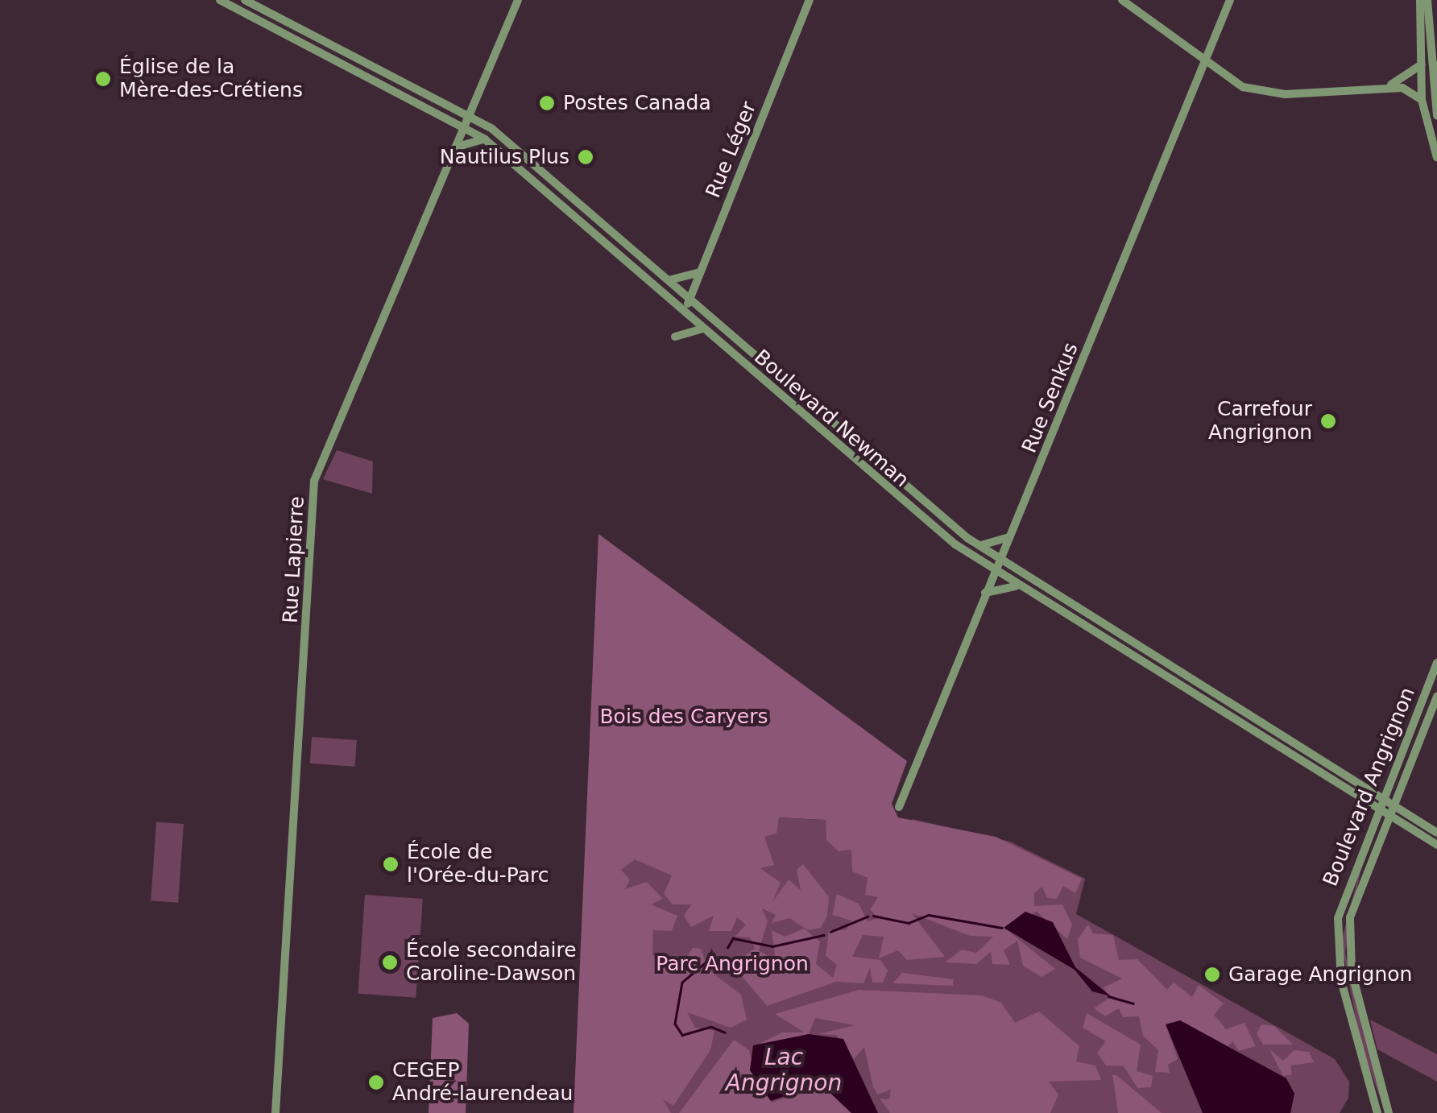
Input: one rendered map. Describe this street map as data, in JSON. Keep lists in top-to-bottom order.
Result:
{
  "streets": {
    "main road": [
      "Rue Léger",
      "Rue Senkus",
      "Boulevard Newman",
      "Rue Lapierre",
      "Boulevard Angrignon"
    ]
  },
  "crossings": [
    ["Rue Léger", "Boulevard Newman"],
    ["Rue Senkus", "Boulevard Newman"],
    ["Boulevard Newman", "Rue Lapierre"],
    ["Boulevard Newman", "Boulevard Angrignon"]
  ],
  "water": ["Lac Angrignon"],
  "parks": ["Bois des Caryers", "Parc Angrignon"],
  "places": [
    "Église de la Mère-des-Crétiens",
    "Postes Canada",
    "Nautilus Plus",
    "Carrefour Angrignon",
    "École de l'Orée-du-Parc",
    "École secondaire Caroline-Dawson",
    "Garage Angrignon",
    "CEGEP André-laurendeau"
  ]
}
